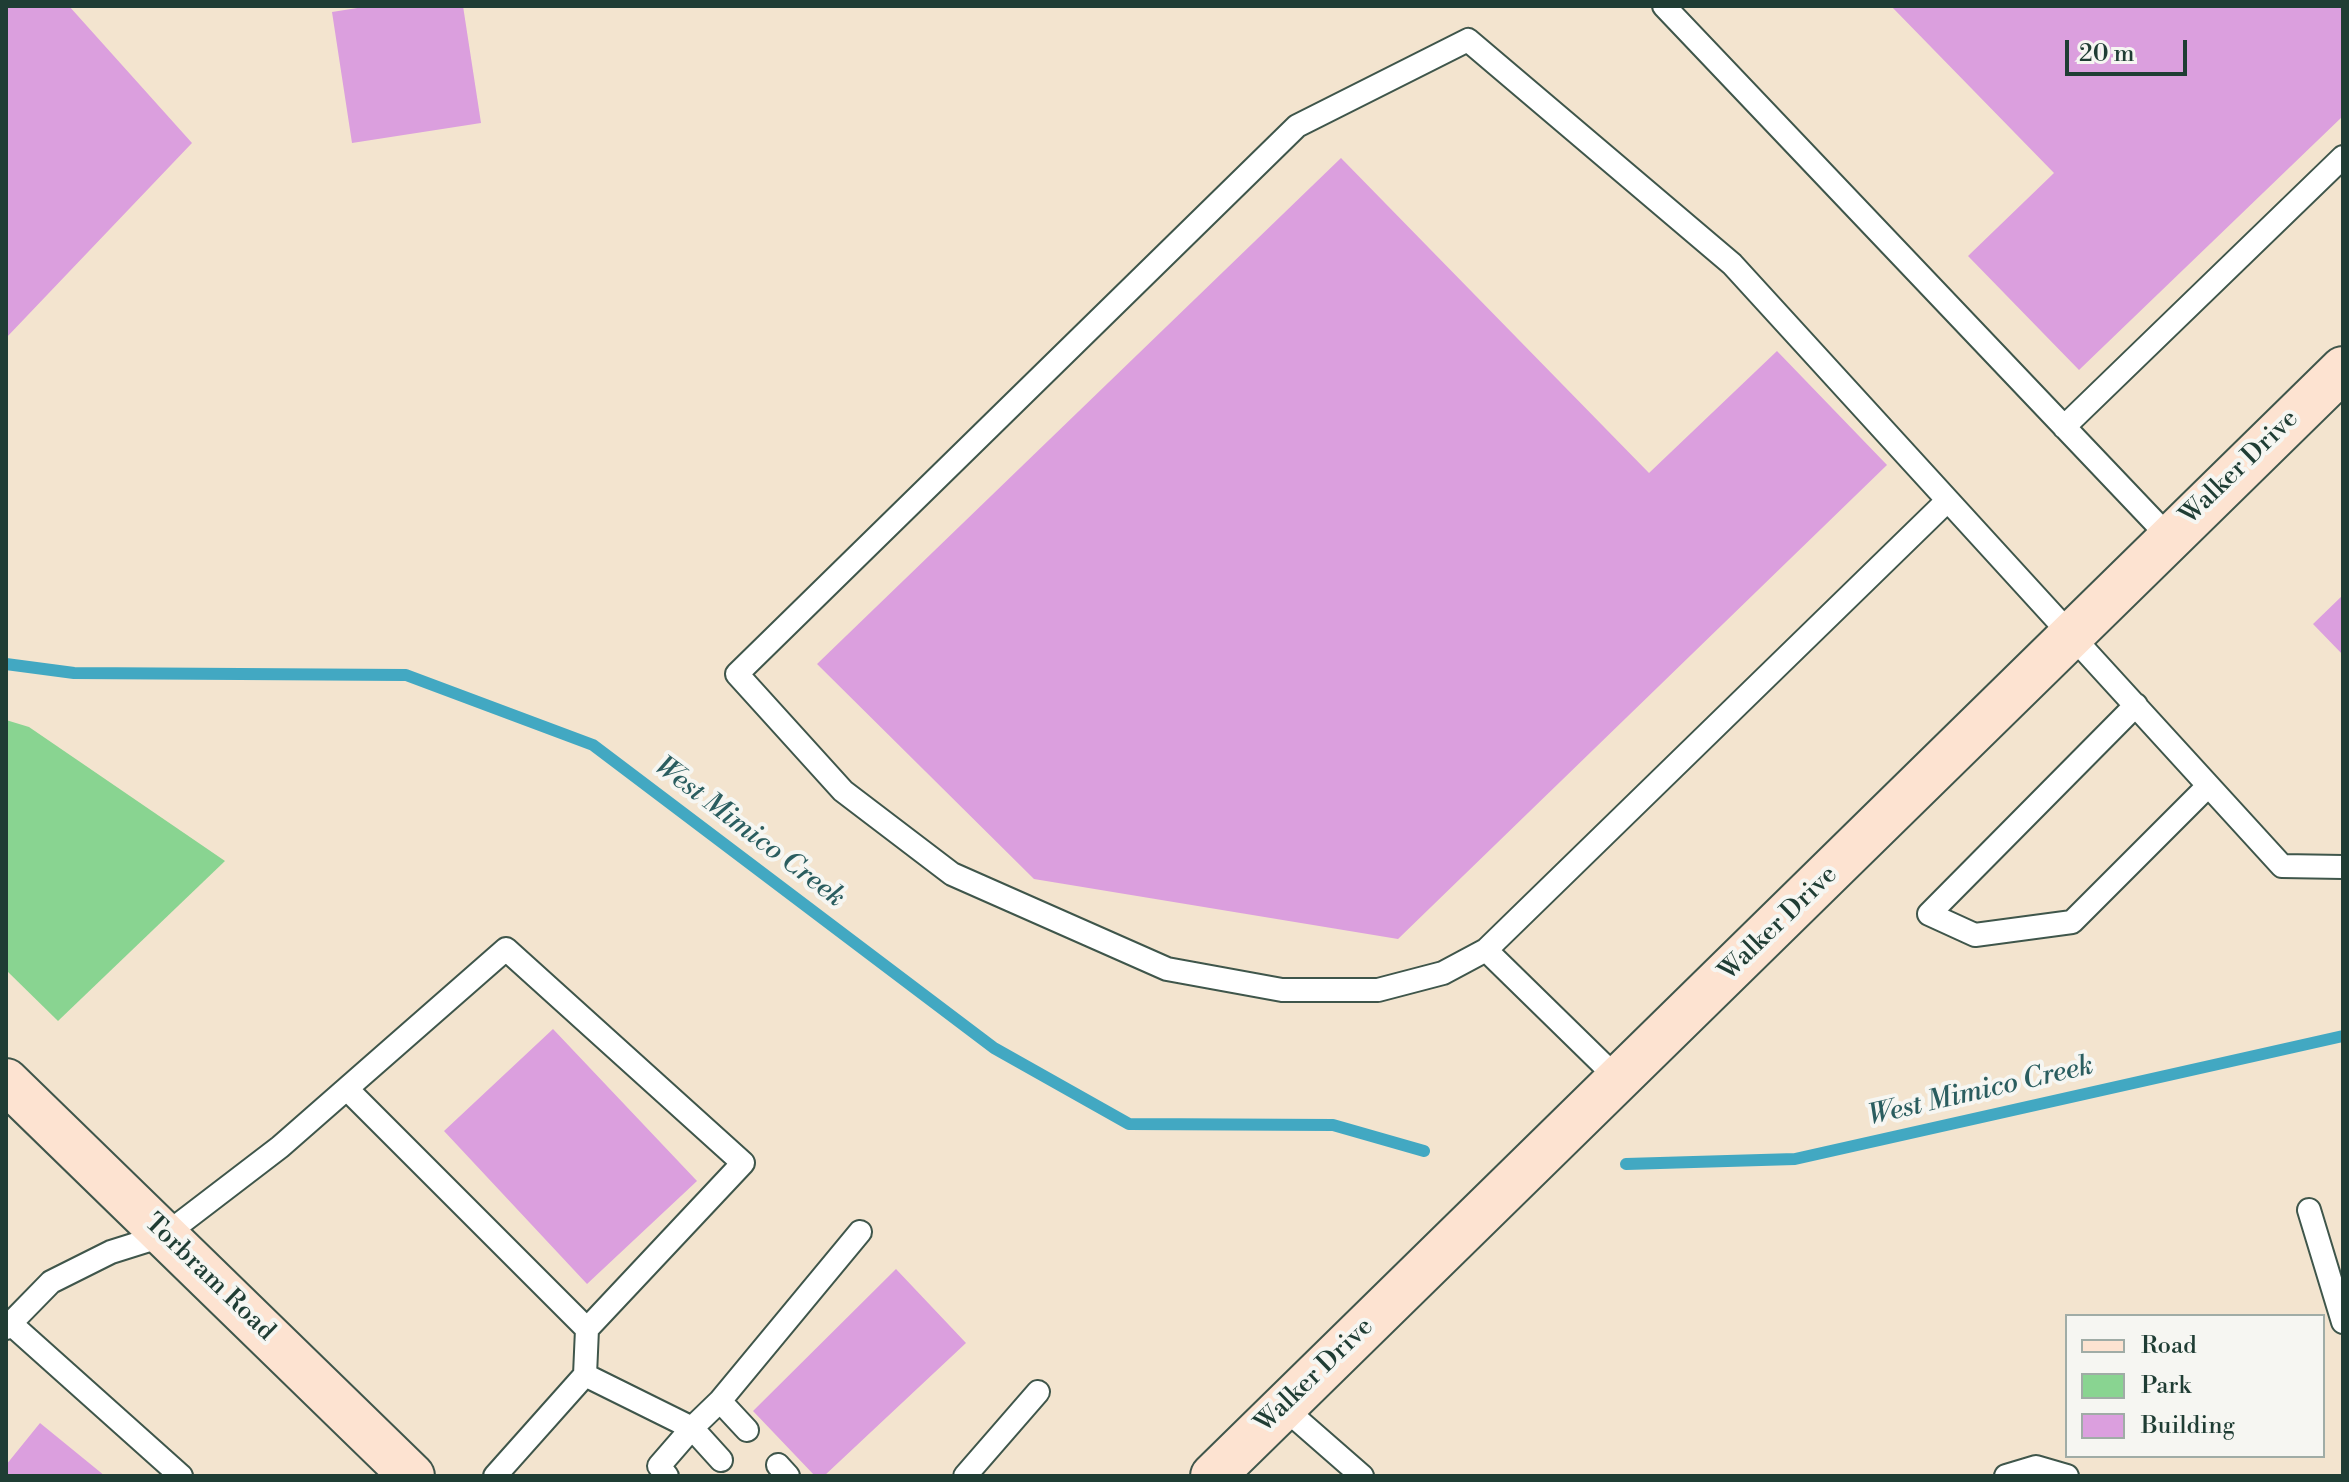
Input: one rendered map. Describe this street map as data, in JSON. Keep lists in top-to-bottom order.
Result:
{
  "streets": {
    "street": ["Walker Drive", "Torbram Road"]
  },
  "water": ["West Mimico Creek"],
  "legend": ["Road", "Park", "Building"],
  "scale_bar": "20 m"
}
